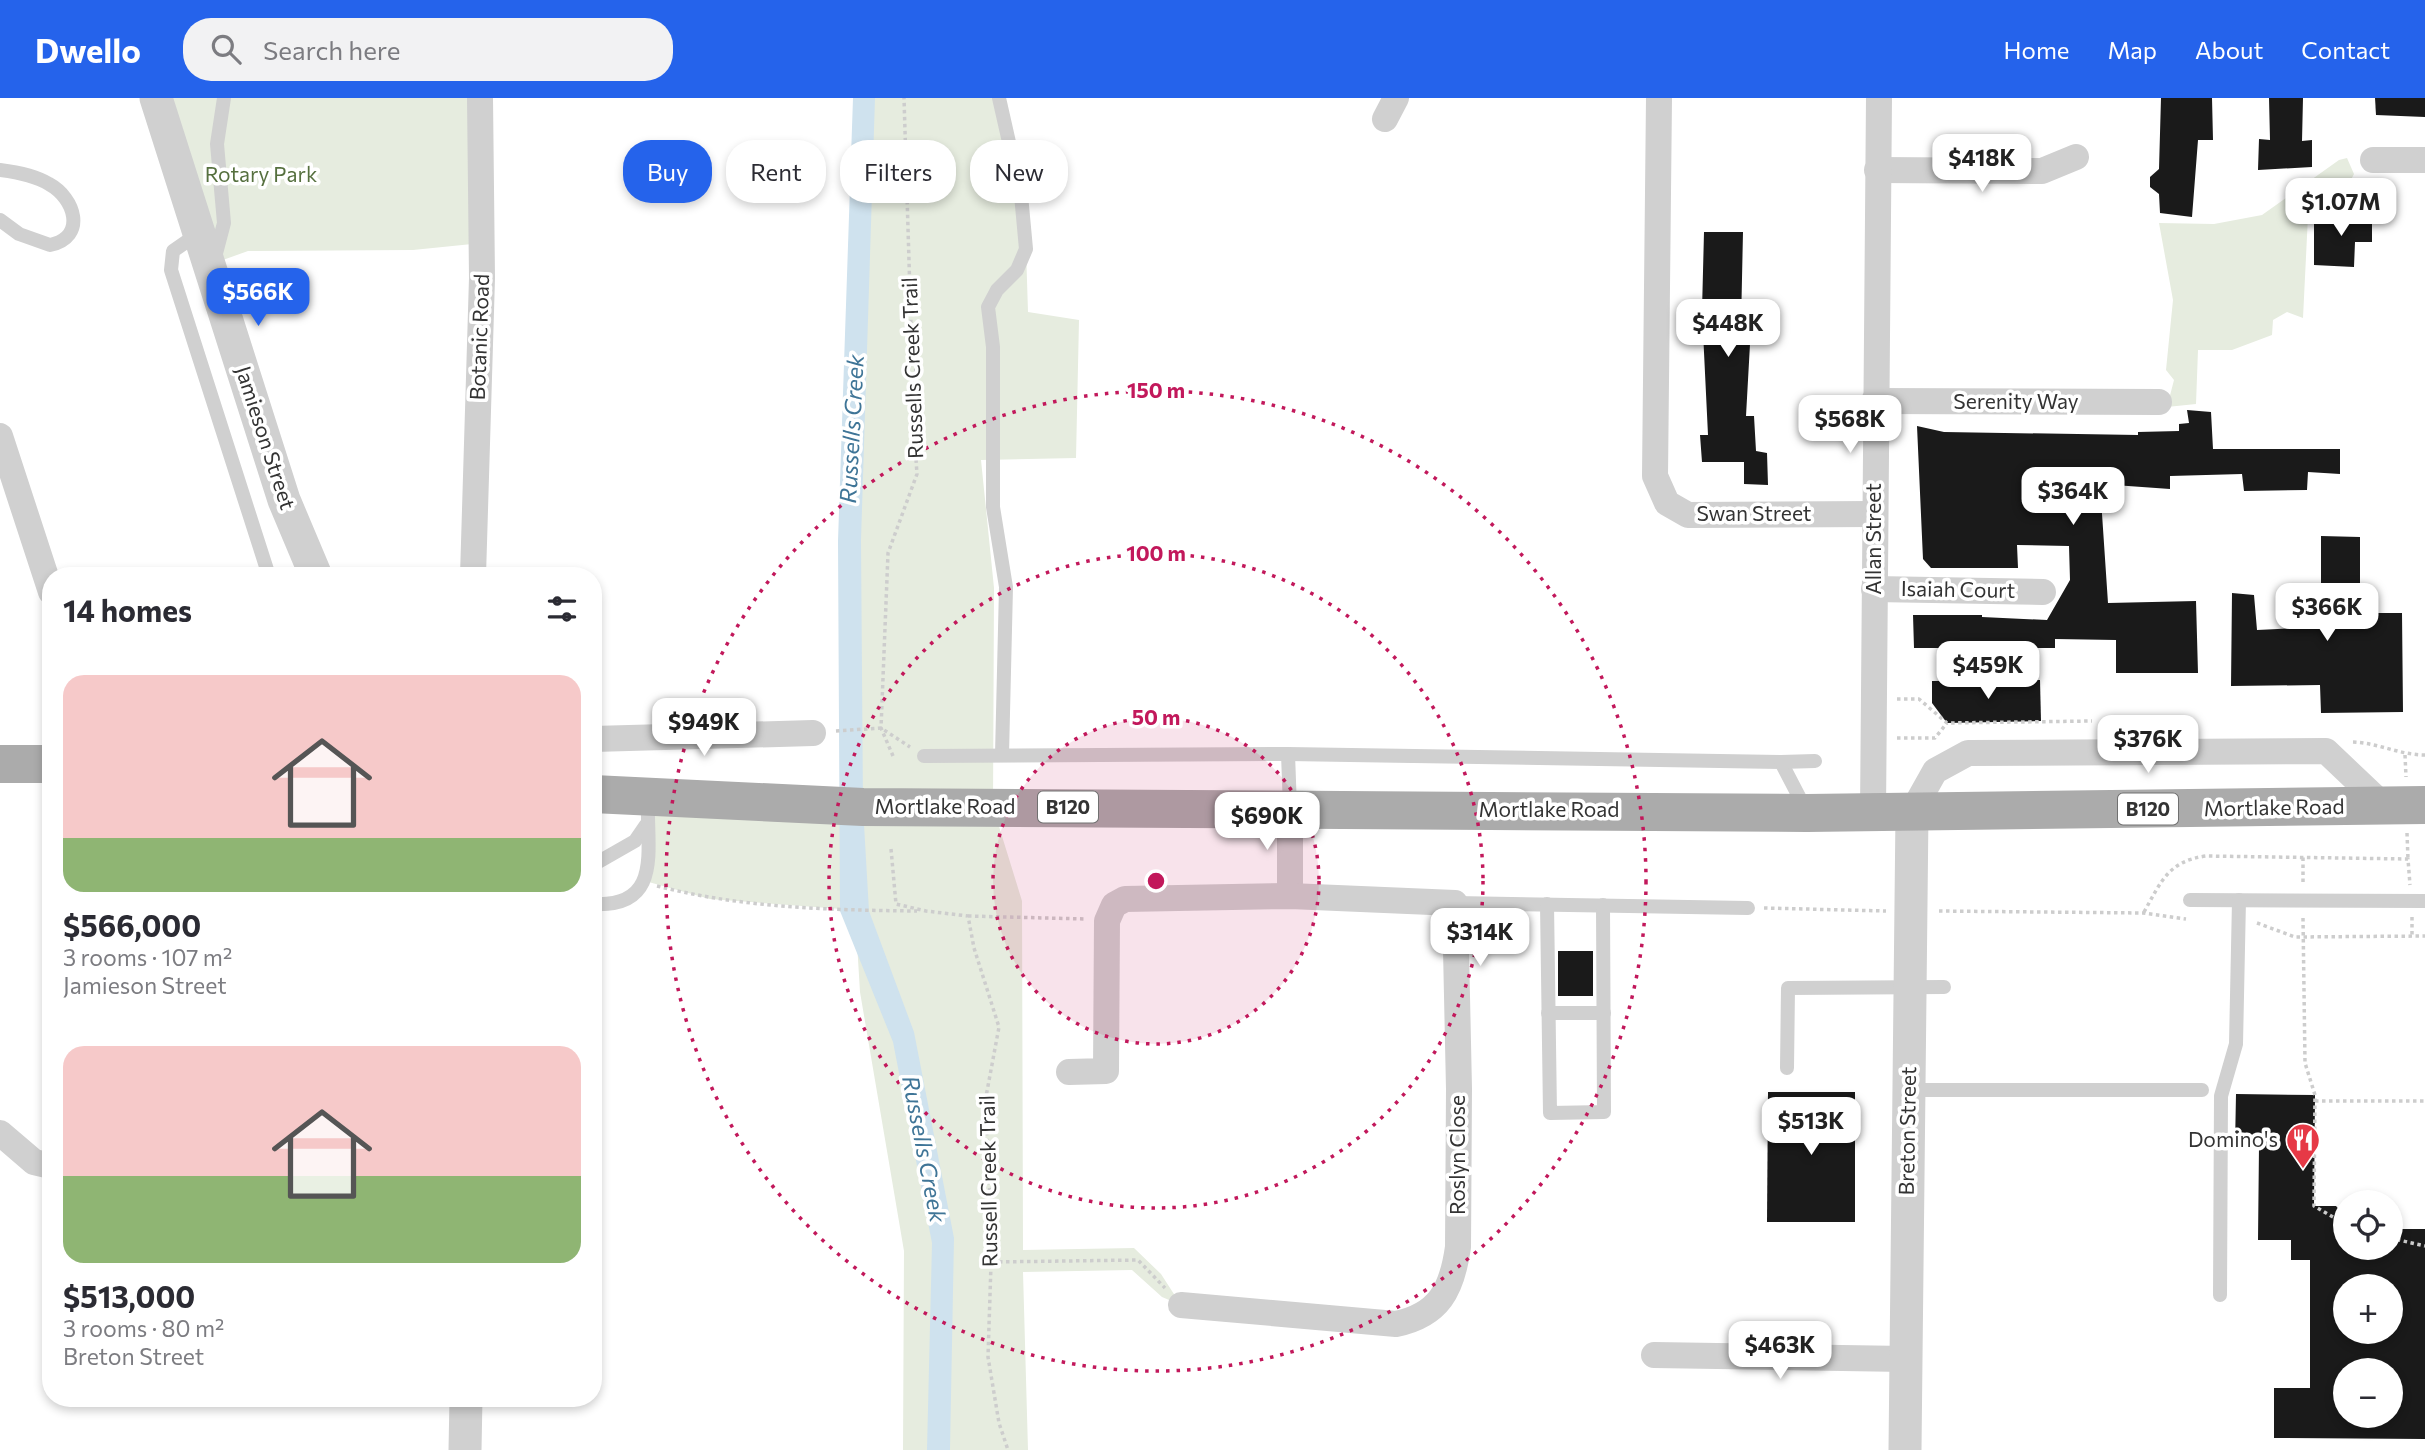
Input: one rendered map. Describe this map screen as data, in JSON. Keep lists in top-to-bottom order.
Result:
{
  "streets": {
    "main road": ["Mortlake Road", "B120"],
    "street": [
      "Botanic Road",
      "Serenity Way",
      "Jamieson Street",
      "Swan Street",
      "Allan Street",
      "Isaiah Court",
      "Breton Street",
      "Roslyn Close"
    ],
    "path": ["Russells Creek Trail", "Russell Creek Trail"]
  },
  "crossings": [
    ["Serenity Way", "Allan Street"],
    ["Swan Street", "Allan Street"],
    ["Allan Street", "Isaiah Court"],
    ["Allan Street", "Mortlake Road"],
    ["Mortlake Road", "Breton Street"]
  ],
  "water": ["Russells Creek"],
  "parks": ["Rotary Park"],
  "places": {
    "restaurant": ["Domino's"]
  },
  "page": {
    "header": "Dwello",
    "search": "Search here",
    "nav": [
      "Home",
      "Map",
      "About",
      "Contact"
    ],
    "price": [
      "$418K",
      "$1.07M",
      "$566K",
      "$448K",
      "$568K",
      "$364K",
      "$366K",
      "$459K",
      "$949K",
      "$376K",
      "$690K",
      "$314K",
      "$513K",
      "$463K"
    ],
    "chip": [
      "Buy",
      "Rent",
      "Filters",
      "New"
    ],
    "heading": "14 homes",
    "list": [
      {
        "name": "$566,000",
        "note": "3 rooms · 107 m² · Jamieson Street"
      },
      {
        "name": "$513,000",
        "note": "3 rooms · 80 m² · Breton Street"
      }
    ],
    "map_buttons": ["+", "−"]
  },
  "rings": ["150 m", "100 m", "50 m"]
}
